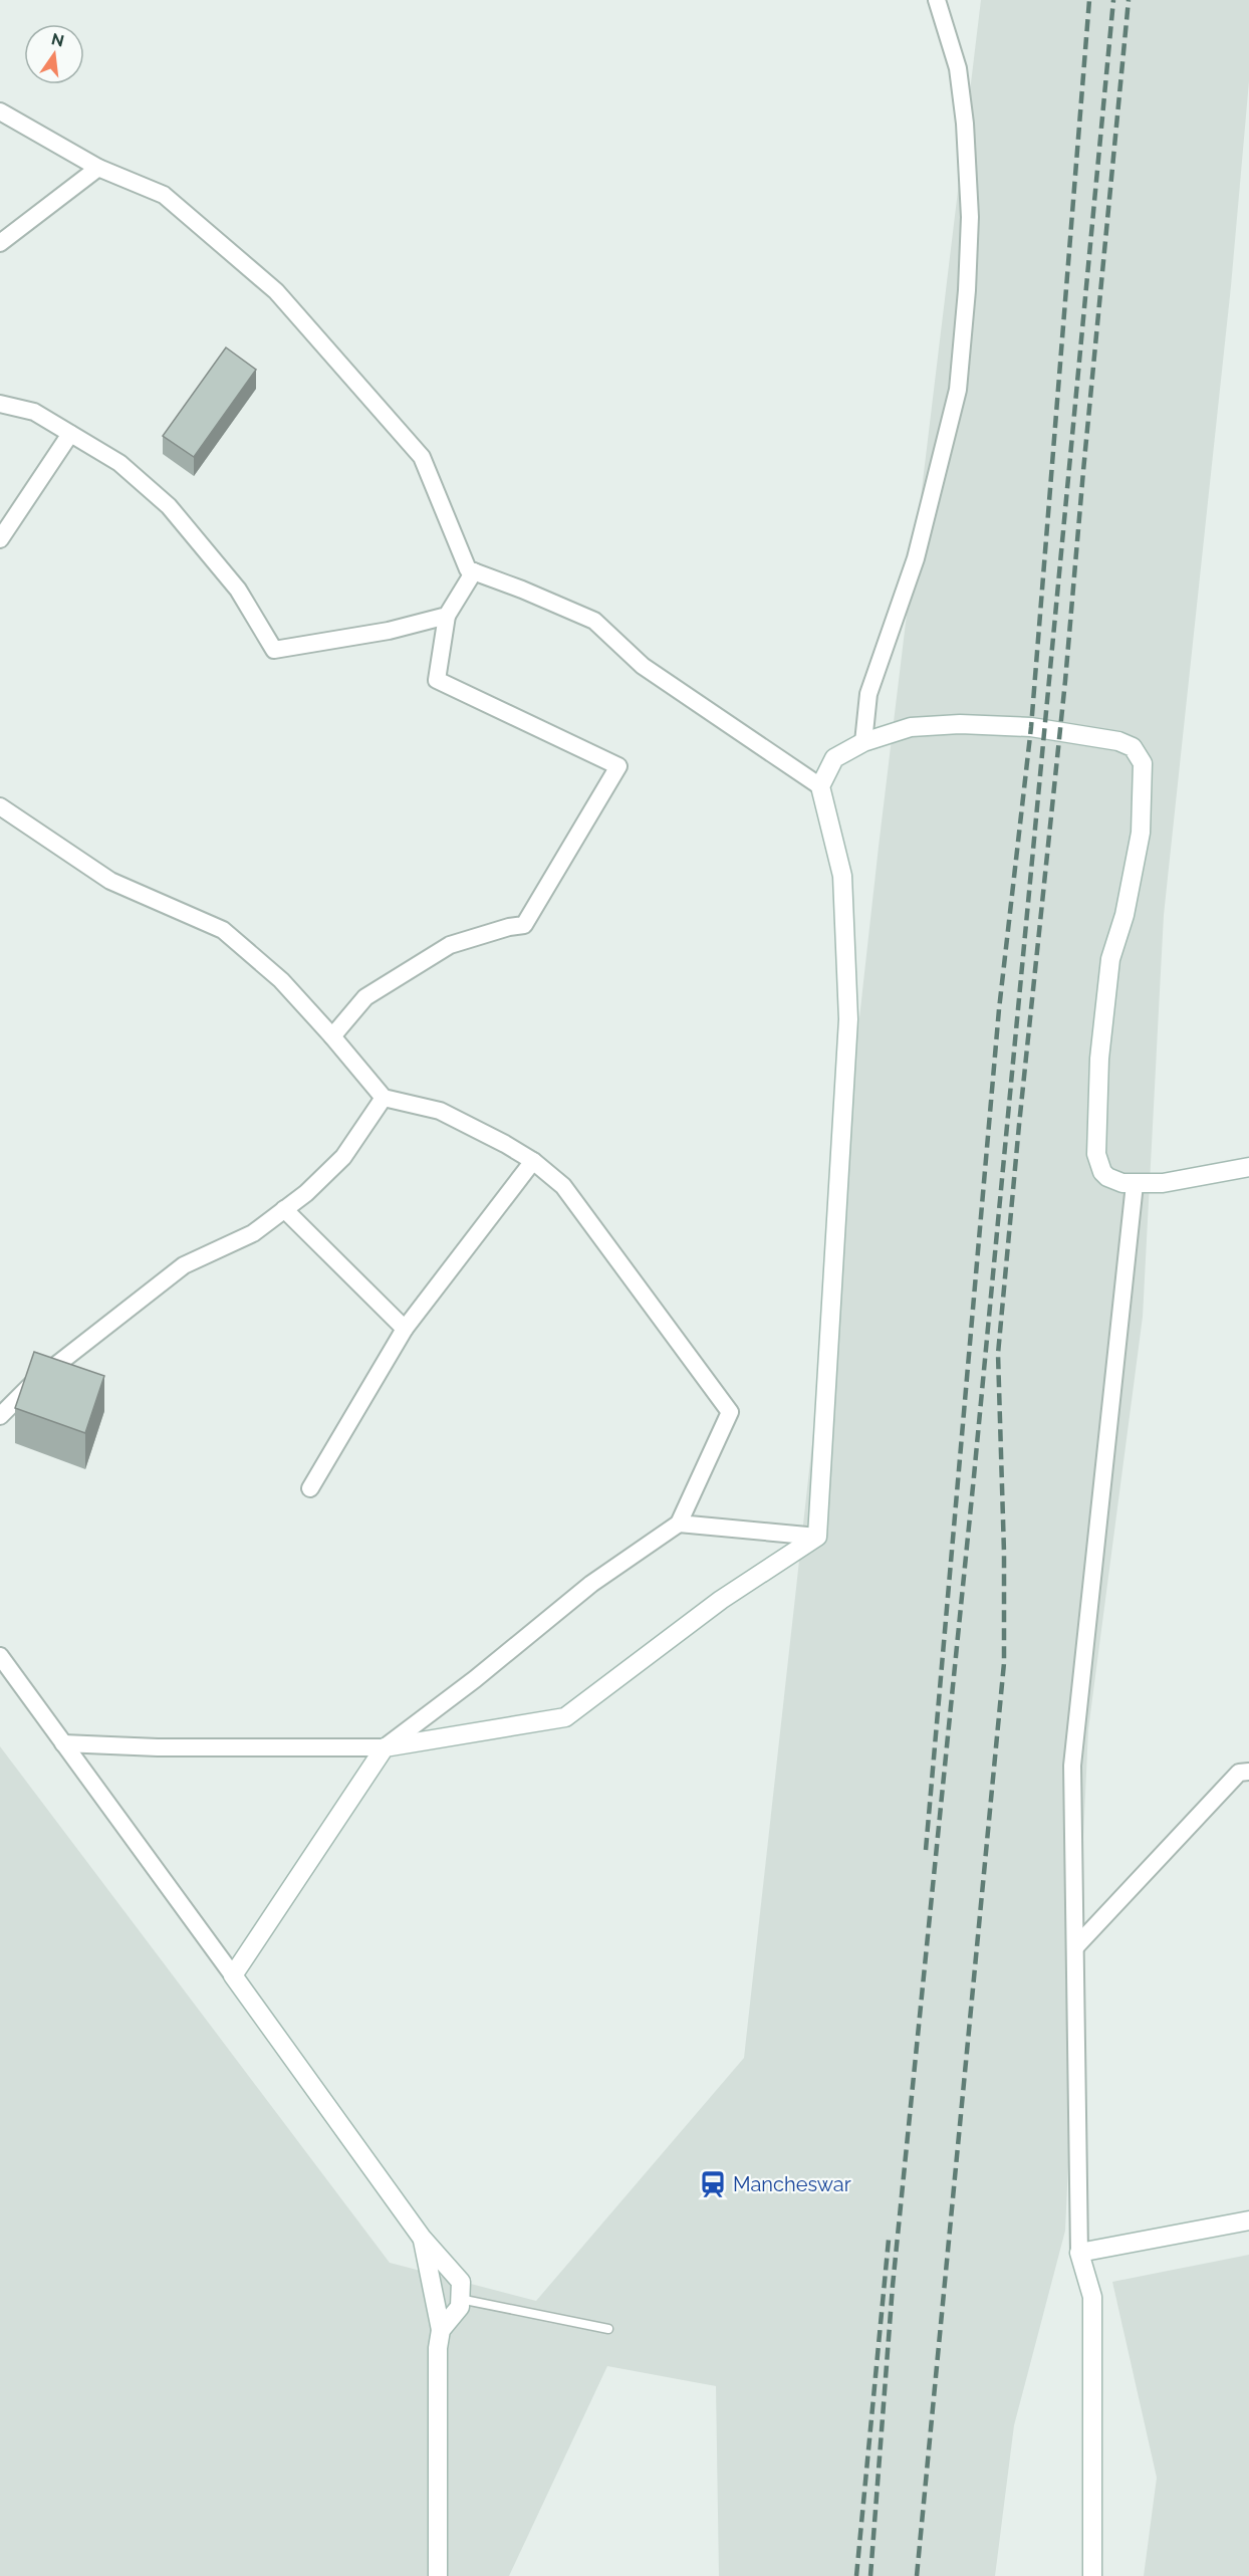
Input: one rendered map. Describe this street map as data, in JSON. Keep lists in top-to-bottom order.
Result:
{
  "places": {
    "station": ["Mancheswar"]
  },
  "north": "top"
}
